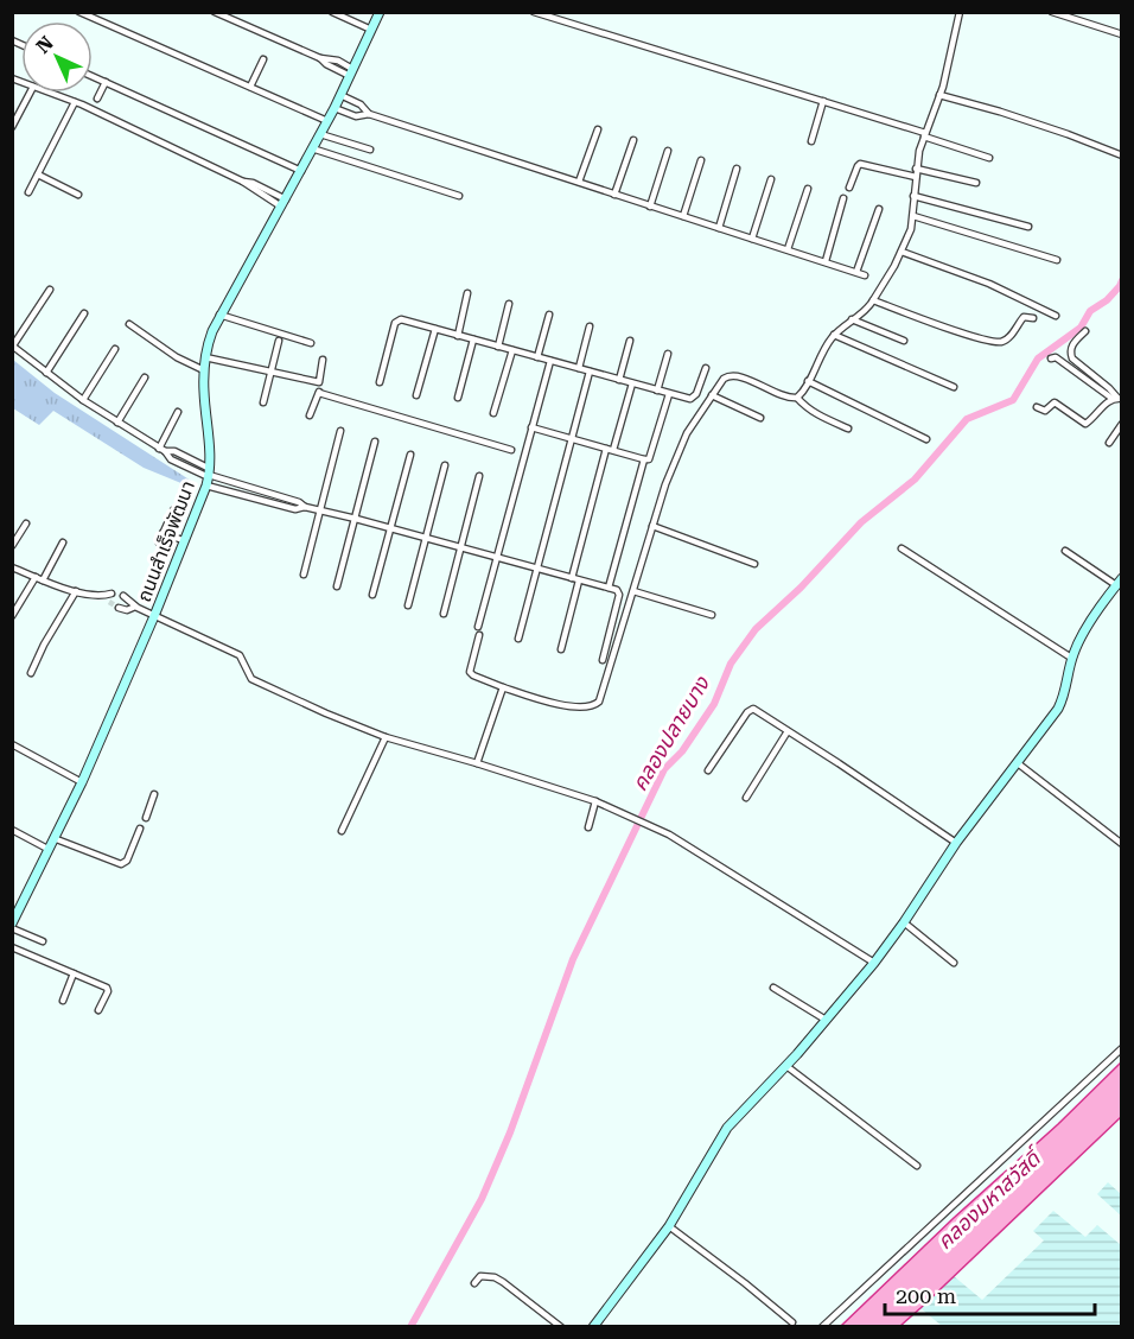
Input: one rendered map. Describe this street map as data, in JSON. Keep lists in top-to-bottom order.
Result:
{
  "streets": {
    "street": ["ถนนสำเร็จพัฒนา"]
  },
  "water": ["คลองปลายบาง", "คลองมหาสวัสดิ์"],
  "scale_bar": "200 m",
  "north": "top left"
}
